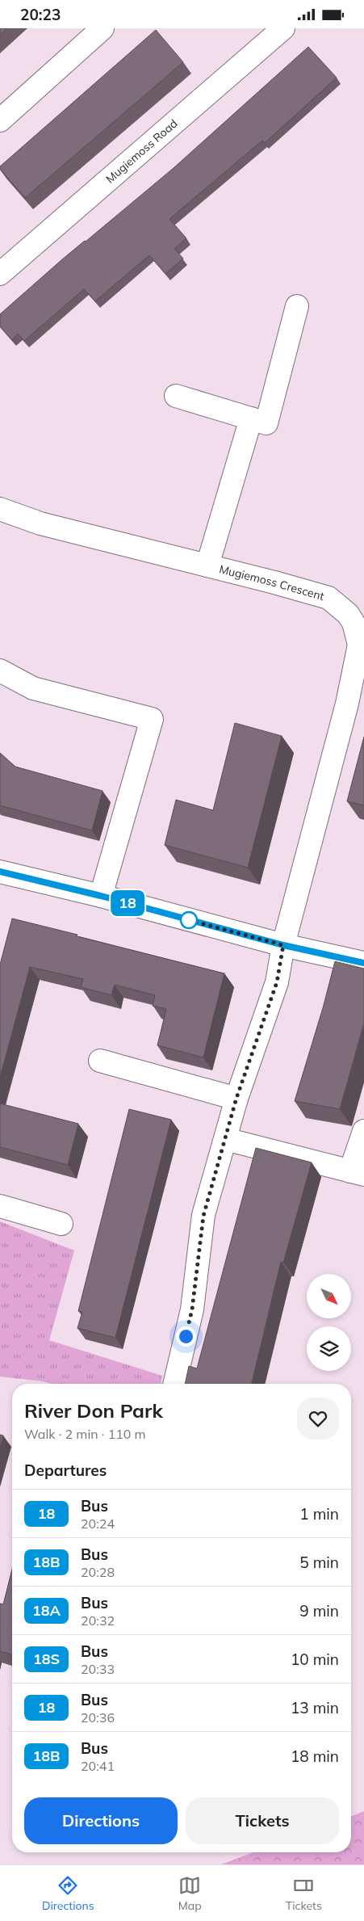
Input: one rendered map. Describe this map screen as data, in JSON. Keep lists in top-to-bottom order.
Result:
{
  "streets": {
    "street": ["Mugiemoss Road", "Mugiemoss Crescent"]
  },
  "lines": ["bus line 18"],
  "north": "bottom right",
  "page": {
    "status": "20:23",
    "on_map": "18",
    "heading": [
      ["River Don Park", "Walk · 2 min · 110 m"],
      "Departures"
    ],
    "list": [
      {
        "mark": "18",
        "name": "Bus",
        "note": "20:24",
        "value": "1 min"
      },
      {
        "mark": "18B",
        "name": "Bus",
        "note": "20:28",
        "value": "5 min"
      },
      {
        "mark": "18A",
        "name": "Bus",
        "note": "20:32",
        "value": "9 min"
      },
      {
        "mark": "18S",
        "name": "Bus",
        "note": "20:33",
        "value": "10 min"
      },
      {
        "mark": "18",
        "name": "Bus",
        "note": "20:36",
        "value": "13 min"
      },
      {
        "mark": "18B",
        "name": "Bus",
        "note": "20:41",
        "value": "18 min"
      }
    ],
    "buttons": ["Directions", "Tickets"],
    "tabs": ["Directions", "Map", "Tickets"]
  }
}
